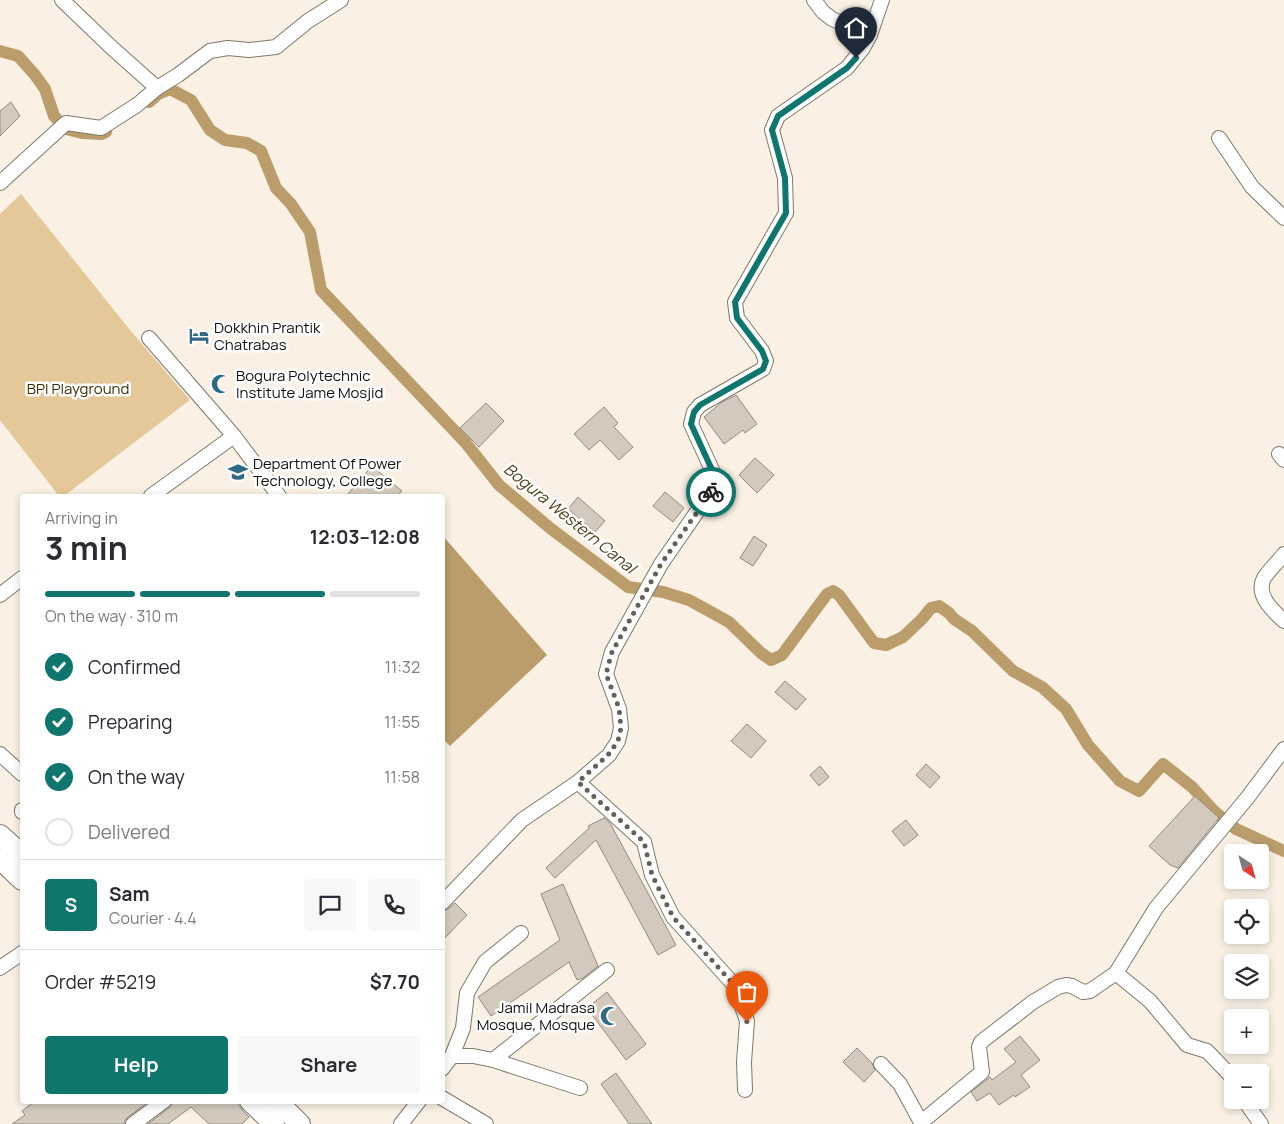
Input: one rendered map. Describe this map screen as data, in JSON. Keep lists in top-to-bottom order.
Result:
{
  "water": ["Bogura Western Canal"],
  "parks": ["BPI Playground"],
  "places": {
    "hotel": ["Dokkhin Prantik Chatrabas"],
    "mosque": ["Bogura Polytechnic Institute Jame Mosjid", "Jamil Madrasa Mosque, Mosque"],
    "school or university": ["Department Of Power Technology, College"]
  },
  "north": "bottom right",
  "page": {
    "heading": ["3 min", "Arriving in", "12:03–12:08"],
    "panel": [
      "Sam",
      "Courier · 4.4",
      "Order #5219",
      "$7.70"
    ],
    "bar": "On the way · 310 m",
    "list": [
      ["Confirmed", "11:32"],
      ["Preparing", "11:55"],
      ["On the way", "11:58"],
      "Delivered"
    ],
    "map_buttons": ["+", "−"],
    "round": "S",
    "buttons": ["Help", "Share"]
  }
}
